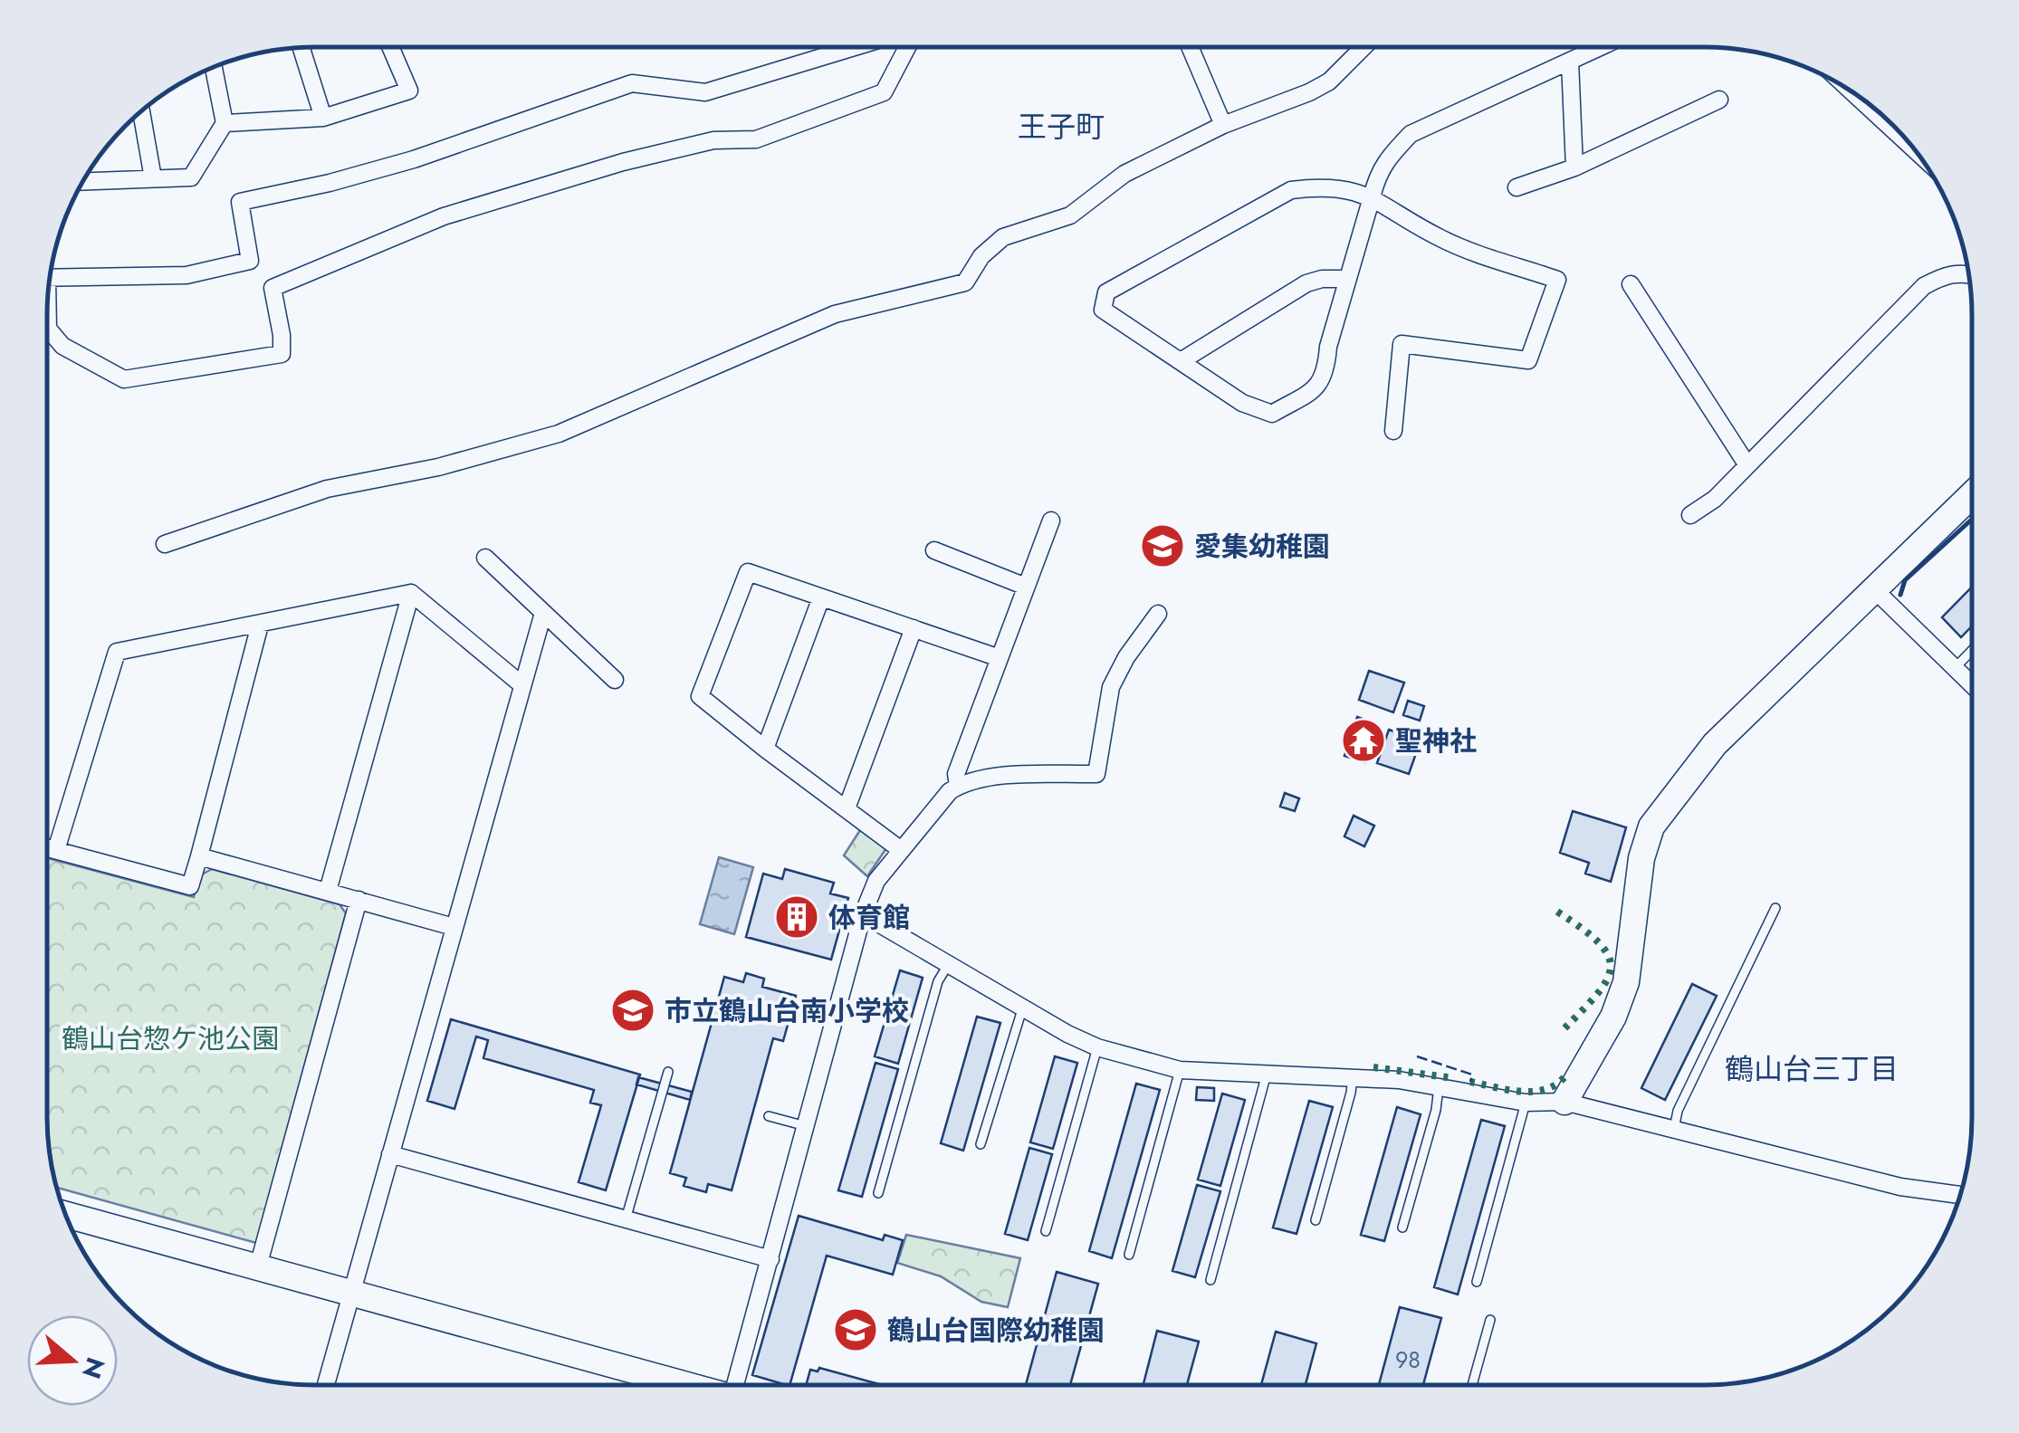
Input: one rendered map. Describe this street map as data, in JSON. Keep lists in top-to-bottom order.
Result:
{
  "districts": ["王子町", "鶴山台三丁目"],
  "parks": ["鶴山台惣ケ池公園"],
  "places": {
    "school or university": ["愛集幼稚園", "市立鶴山台南小学校", "鶴山台国際幼稚園"],
    "temple": ["聖神社"],
    "building": ["体育館"]
  },
  "house_numbers": ["98"],
  "north": "right"
}
